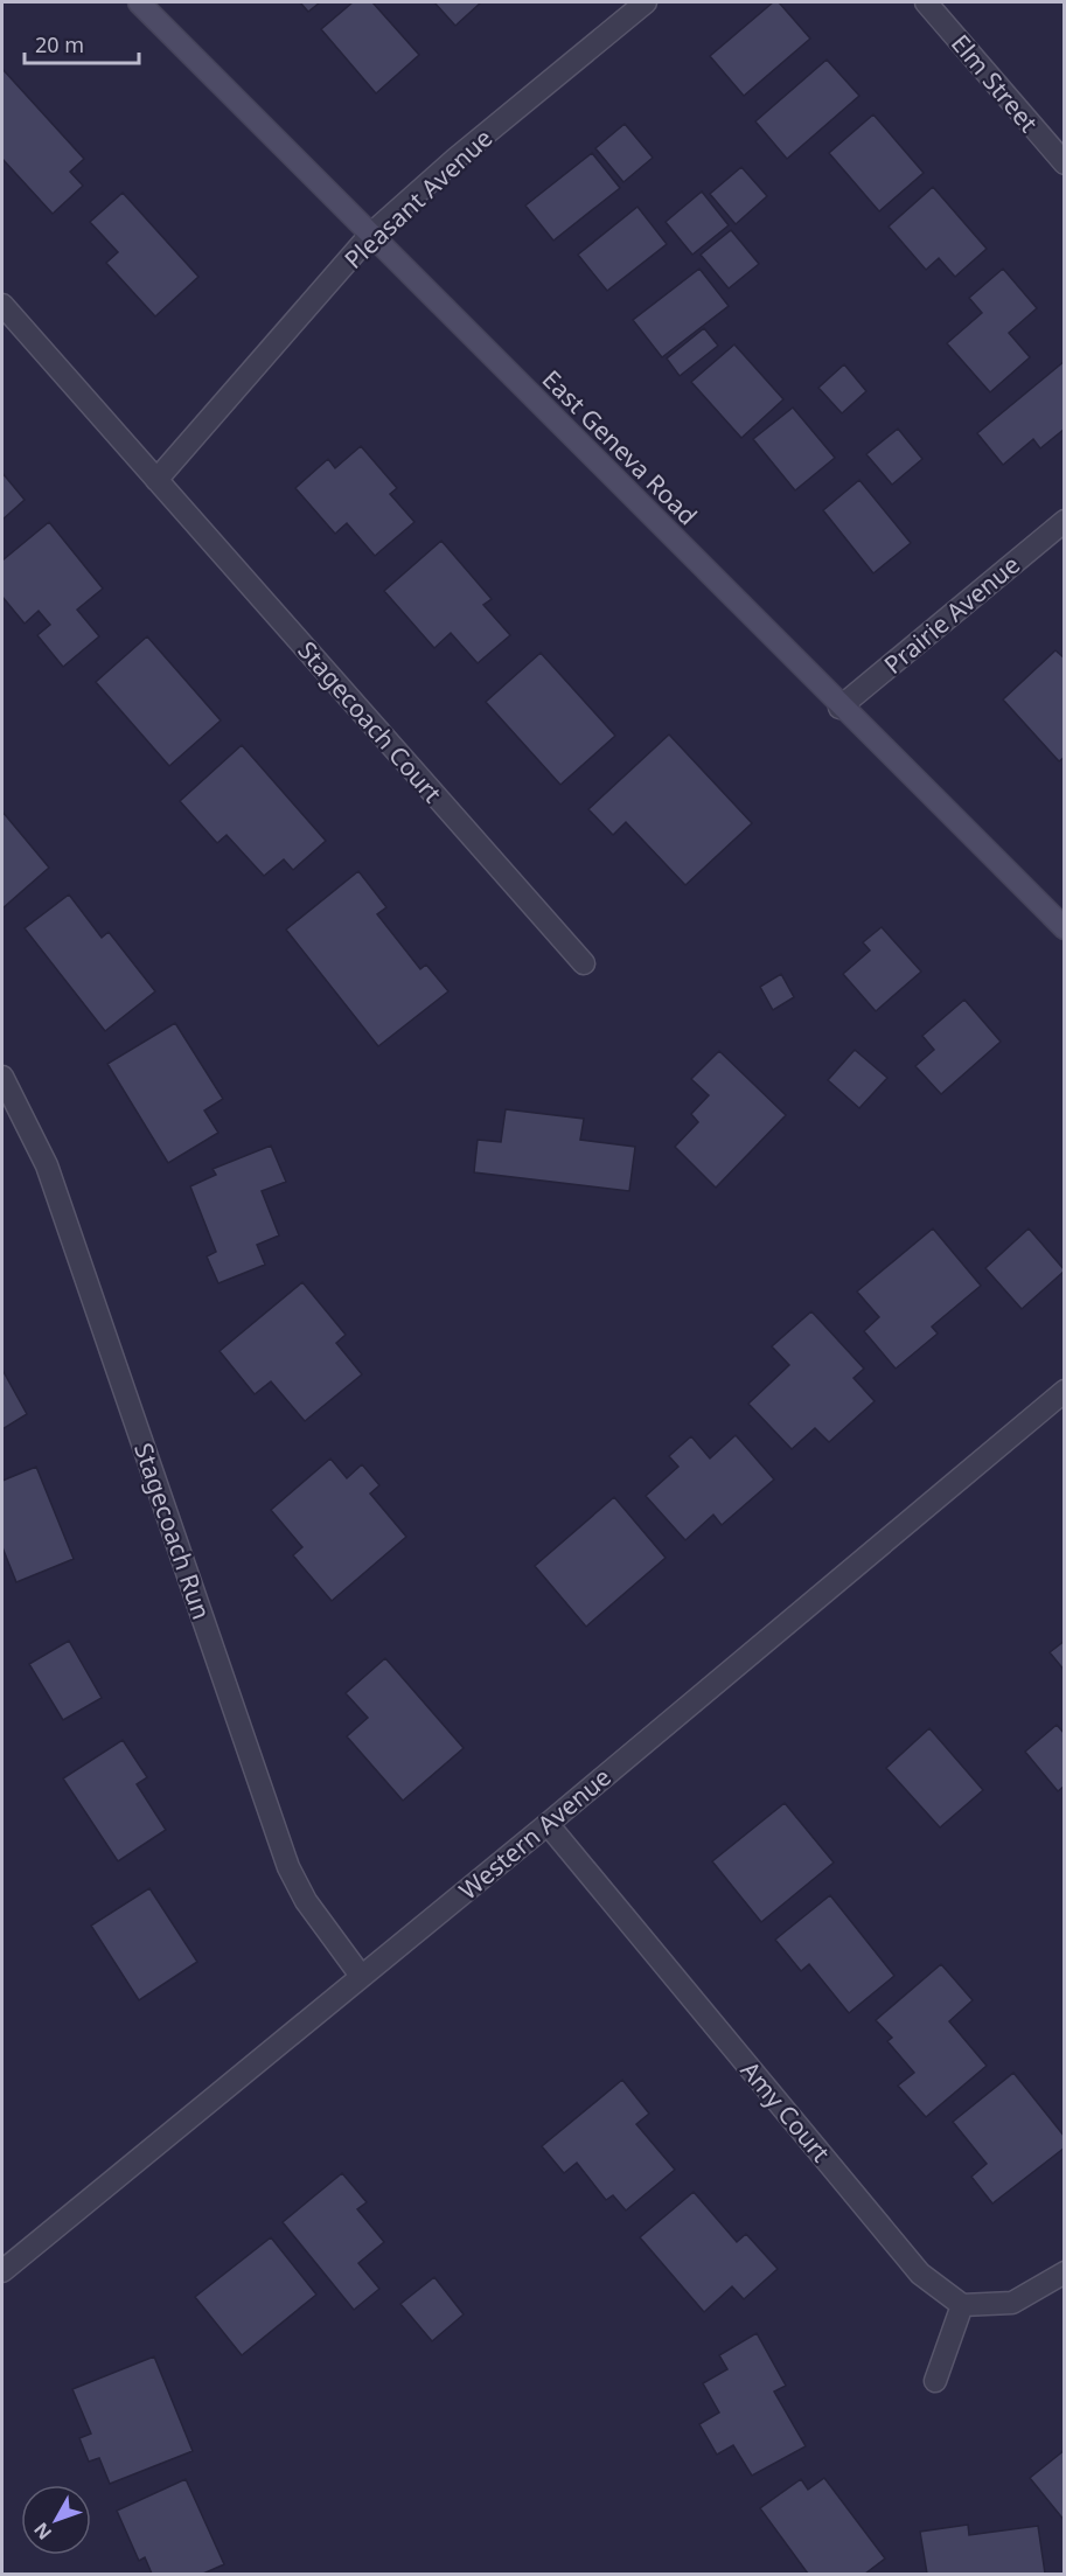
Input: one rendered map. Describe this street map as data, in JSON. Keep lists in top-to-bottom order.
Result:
{
  "streets": {
    "main road": ["East Geneva Road"],
    "street": [
      "Elm Street",
      "Pleasant Avenue",
      "Prairie Avenue",
      "Stagecoach Court",
      "Stagecoach Run",
      "Western Avenue",
      "Amy Court"
    ]
  },
  "crossings": [
    ["Pleasant Avenue", "East Geneva Road"],
    ["Pleasant Avenue", "Stagecoach Court"],
    ["East Geneva Road", "Prairie Avenue"],
    ["Stagecoach Run", "Western Avenue"],
    ["Western Avenue", "Amy Court"]
  ],
  "scale_bar": "20 m",
  "north": "bottom left"
}
